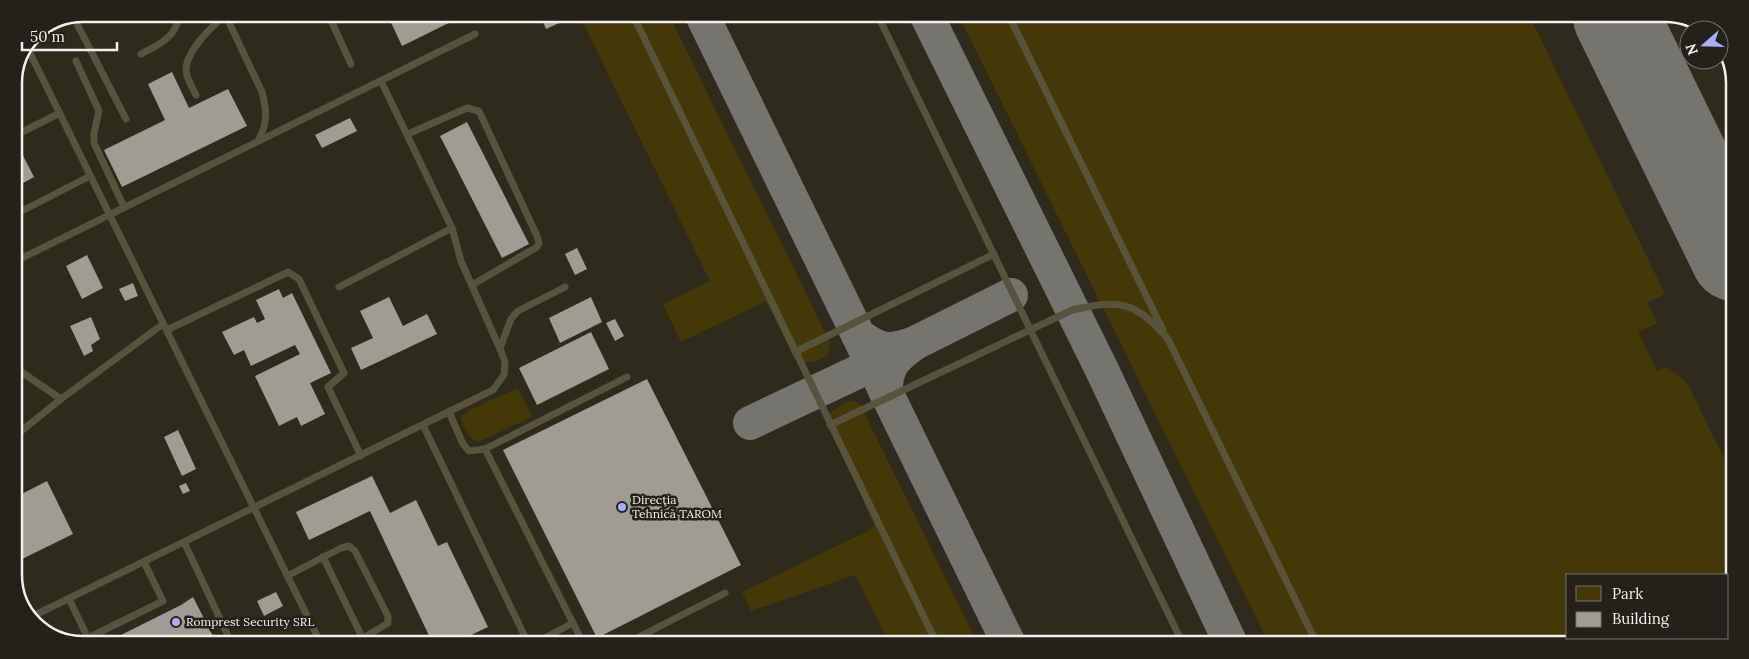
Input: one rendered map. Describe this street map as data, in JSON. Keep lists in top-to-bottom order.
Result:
{
  "places": ["Direcţia Tehnică TAROM", "Romprest Security SRL"],
  "legend": ["Park", "Building"],
  "scale_bar": "50 m",
  "north": "left"
}
